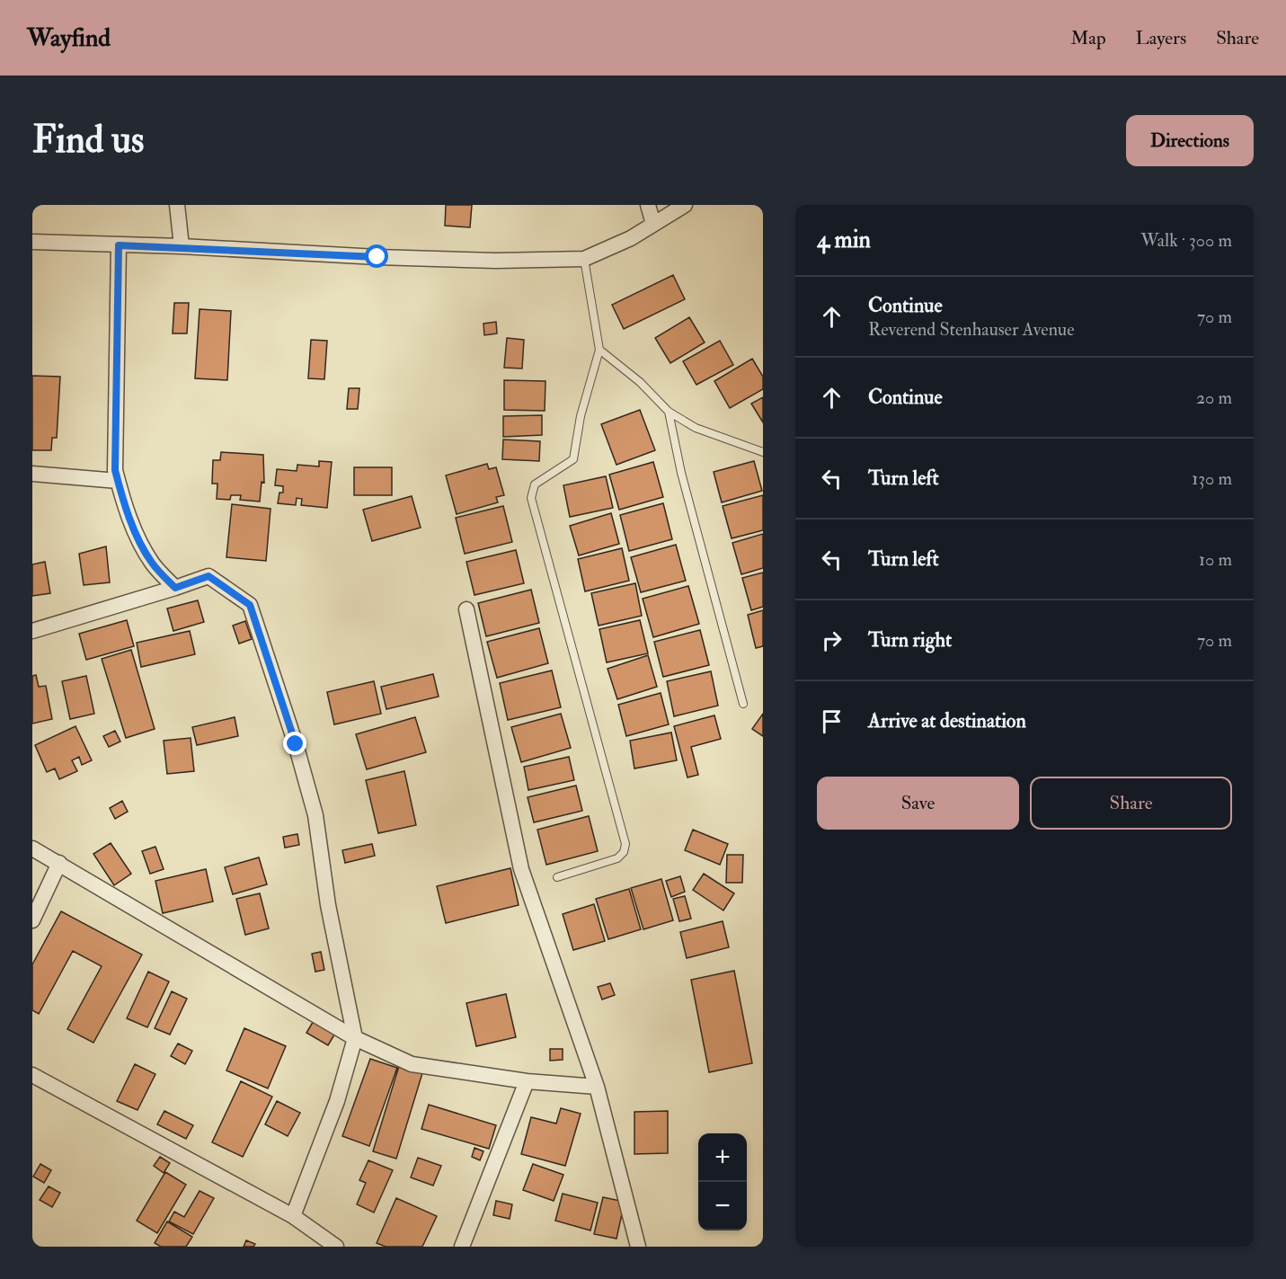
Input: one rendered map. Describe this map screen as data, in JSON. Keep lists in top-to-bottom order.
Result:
{
  "page": {
    "header": "Wayfind",
    "nav": ["Map", "Layers", "Share"],
    "buttons": [
      "Directions",
      ["Save", "Share"]
    ],
    "title": "Find us",
    "heading": ["4 min", "Walk · 300 m"],
    "list": [
      ["Continue", "Reverend Stenhauser Avenue", "70 m"],
      ["Continue", "20 m"],
      ["Turn left", "130 m"],
      ["Turn left", "10 m"],
      ["Turn right", "70 m"],
      "Arrive at destination"
    ],
    "map_buttons": ["+", "−"]
  }
}
